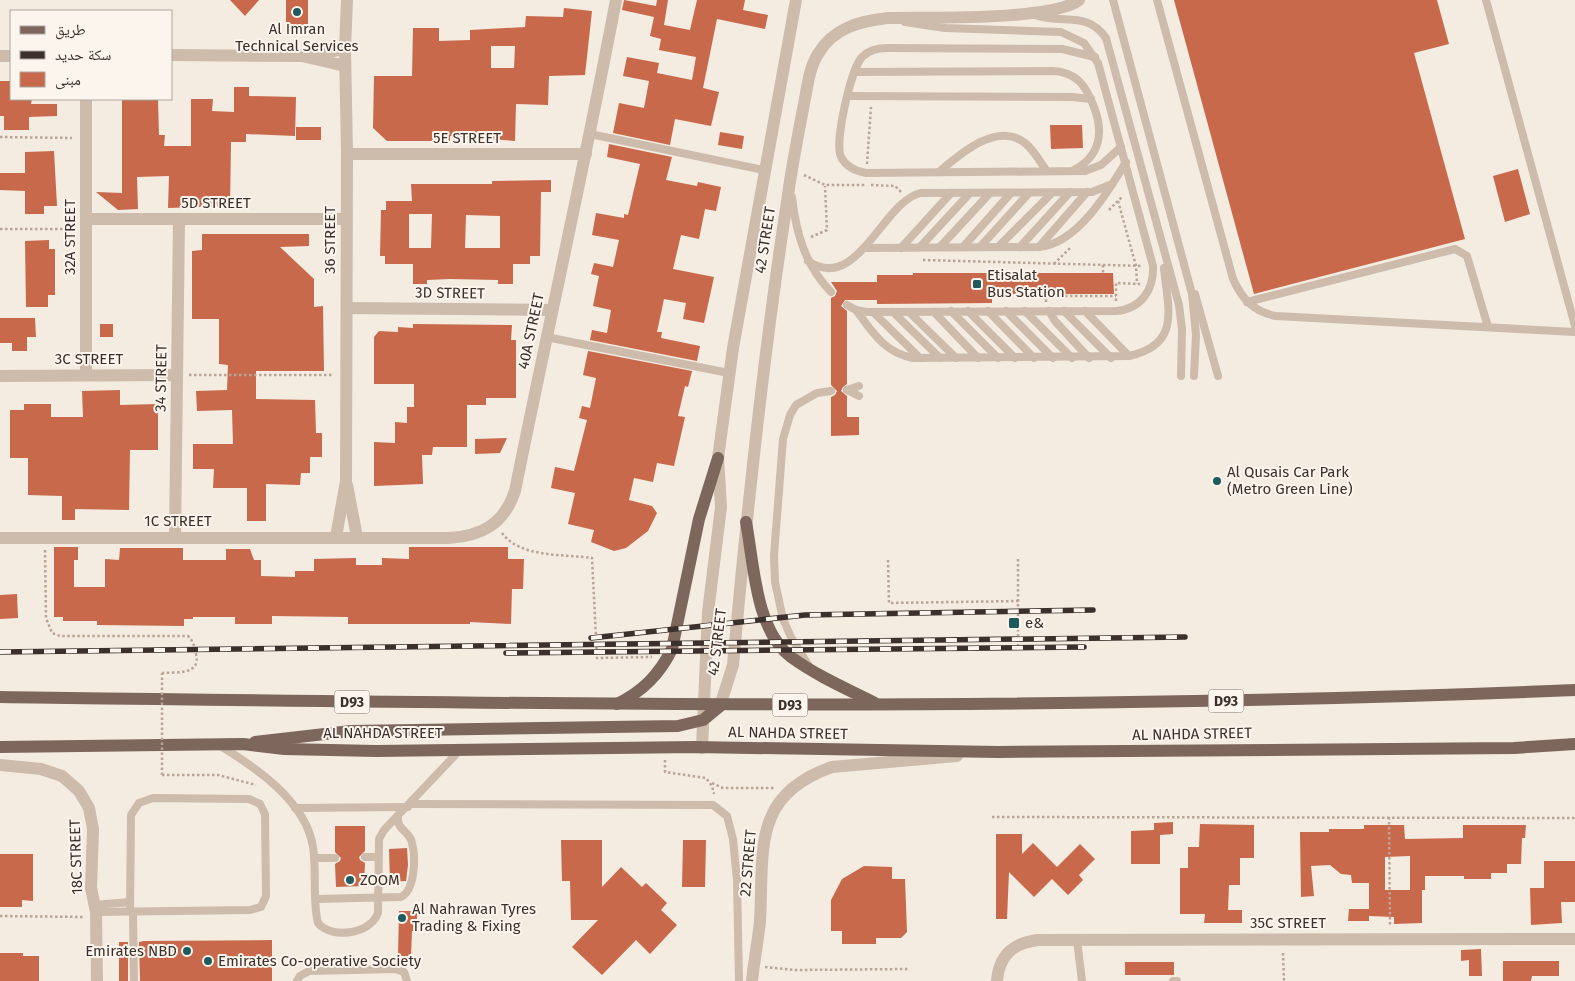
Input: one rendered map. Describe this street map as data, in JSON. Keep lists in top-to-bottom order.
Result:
{
  "streets": {
    "main road": ["D93", "AL NAHDA STREET"],
    "street": [
      "5E STREET",
      "5D STREET",
      "32A STREET",
      "36 STREET",
      "42 STREET",
      "3D STREET",
      "40A STREET",
      "3C STREET",
      "34 STREET",
      "1C STREET",
      "18C STREET",
      "22 STREET",
      "35C STREET"
    ]
  },
  "crossings": [
    ["5E STREET", "36 STREET"],
    ["5E STREET", "40A STREET"],
    ["5D STREET", "32A STREET"],
    ["5D STREET", "36 STREET"],
    ["5D STREET", "34 STREET"],
    ["32A STREET", "3C STREET"],
    ["36 STREET", "3D STREET"],
    ["36 STREET", "40A STREET"],
    ["36 STREET", "1C STREET"],
    ["42 STREET", "AL NAHDA STREET"],
    ["3D STREET", "40A STREET"],
    ["40A STREET", "1C STREET"],
    ["3C STREET", "34 STREET"],
    ["34 STREET", "1C STREET"],
    ["AL NAHDA STREET", "22 STREET"]
  ],
  "places": {
    "other": [
      "Al Imran Technical Services",
      "Al Qusais Car Park (Metro Green Line)",
      "ZOOM",
      "Al Nahrawan Tyres Trading & Fixing",
      "Emirates NBD",
      "Emirates Co-operative Society"
    ],
    "transit": ["Etisalat Bus Station", "e&"]
  },
  "legend": ["طريق", "سكة حديد", "مبنى"]
}
